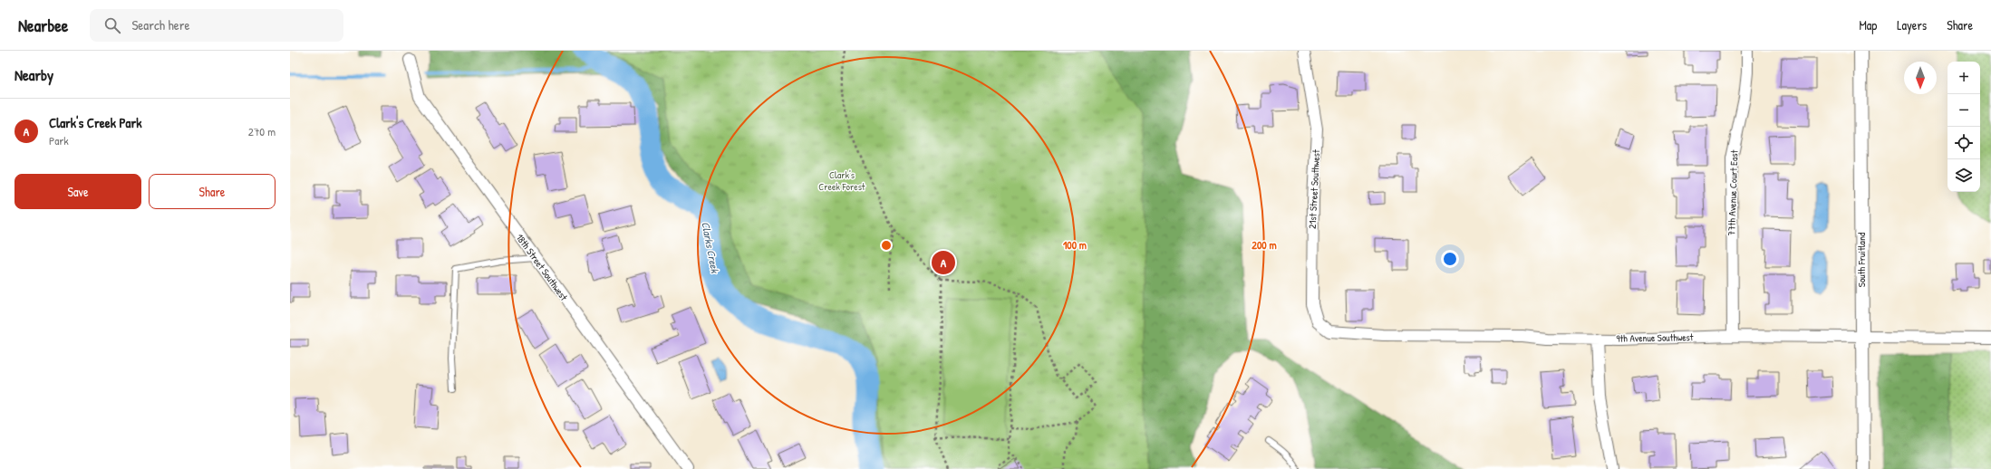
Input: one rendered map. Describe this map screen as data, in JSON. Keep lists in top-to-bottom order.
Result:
{
  "streets": {
    "street": [
      "21st Street Southwest",
      "77th Avenue Court East",
      "South Fruitland",
      "18th Street Southwest",
      "9th Avenue Southwest"
    ]
  },
  "crossings": [
    ["21st Street Southwest", "9th Avenue Southwest"],
    ["77th Avenue Court East", "9th Avenue Southwest"],
    ["South Fruitland", "9th Avenue Southwest"]
  ],
  "water": ["Clarks Creek"],
  "parks": ["Clark's Creek Forest"],
  "north": "bottom",
  "page": {
    "header": "Nearbee",
    "search": "Search here",
    "nav": ["Map", "Layers", "Share"],
    "heading": "Nearby",
    "map_buttons": ["+", "−"],
    "list": [
      {
        "mark": "A",
        "name": "Clark's Creek Park",
        "note": "Park",
        "value": "270 m"
      }
    ],
    "buttons": ["Save", "Share"],
    "pins": "A"
  },
  "rings": ["100 m", "200 m"]
}
